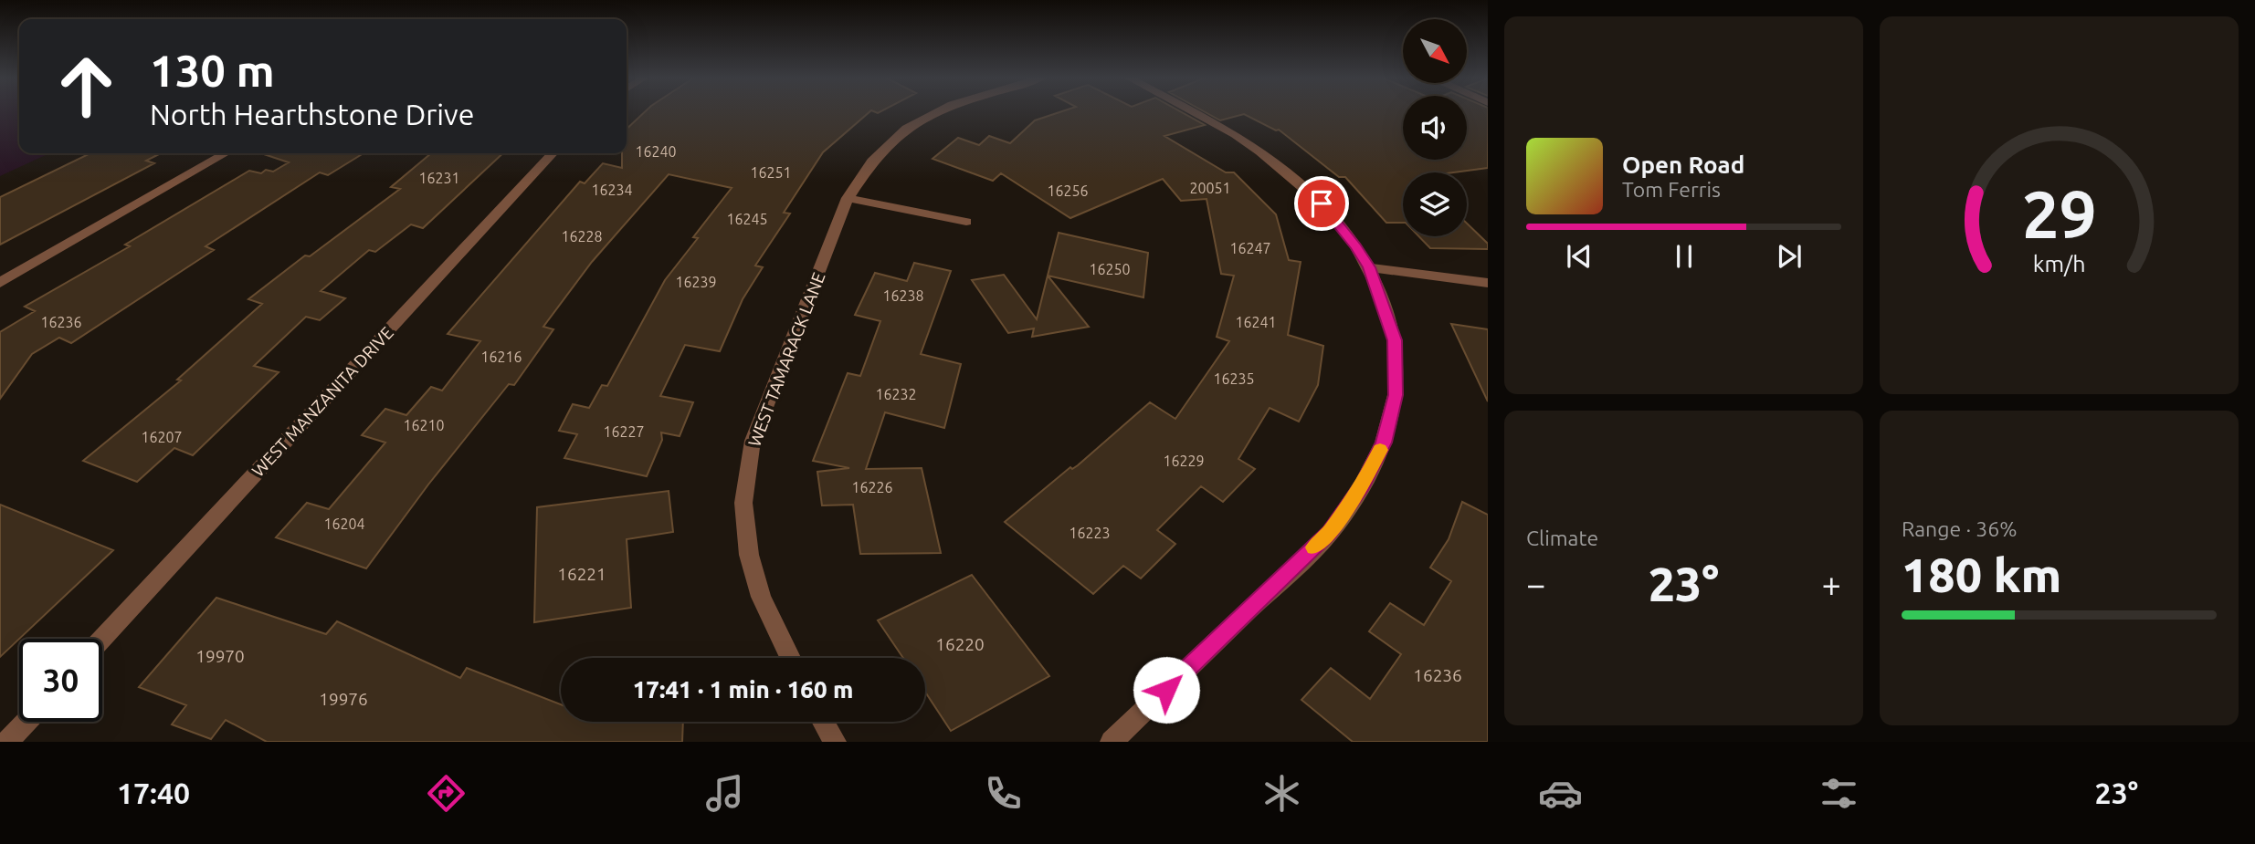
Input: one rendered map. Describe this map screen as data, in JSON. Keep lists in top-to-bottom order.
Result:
{
  "streets": {
    "street": ["WEST TAMARACK LANE", "WEST MANZANITA DRIVE"]
  },
  "house_numbers": [
    "16240",
    "16251",
    "16231",
    "20051",
    "16234",
    "16256",
    "16245",
    "16228",
    "16247",
    "16250",
    "16239",
    "16238",
    "16236",
    "16241",
    "16216",
    "16235",
    "16232",
    "16210",
    "16227",
    "16207",
    "16229",
    "16226",
    "16204",
    "16223",
    "16221",
    "16220",
    "19970",
    "16236",
    "19976"
  ],
  "north": "bottom right",
  "page": {
    "turn": ["130 m", "North Hearthstone Drive"],
    "song": ["Open Road", "Tom Ferris"],
    "tile": [
      "Climate",
      ["Range · 36%", "180 km"]
    ],
    "heat": ["−", "23°", "+"],
    "limit": "30",
    "trip": "17:41 · 1 min · 160 m",
    "tabs": ["17:40", "23°"],
    "gauge": ["29", "km/h"]
  }
}
